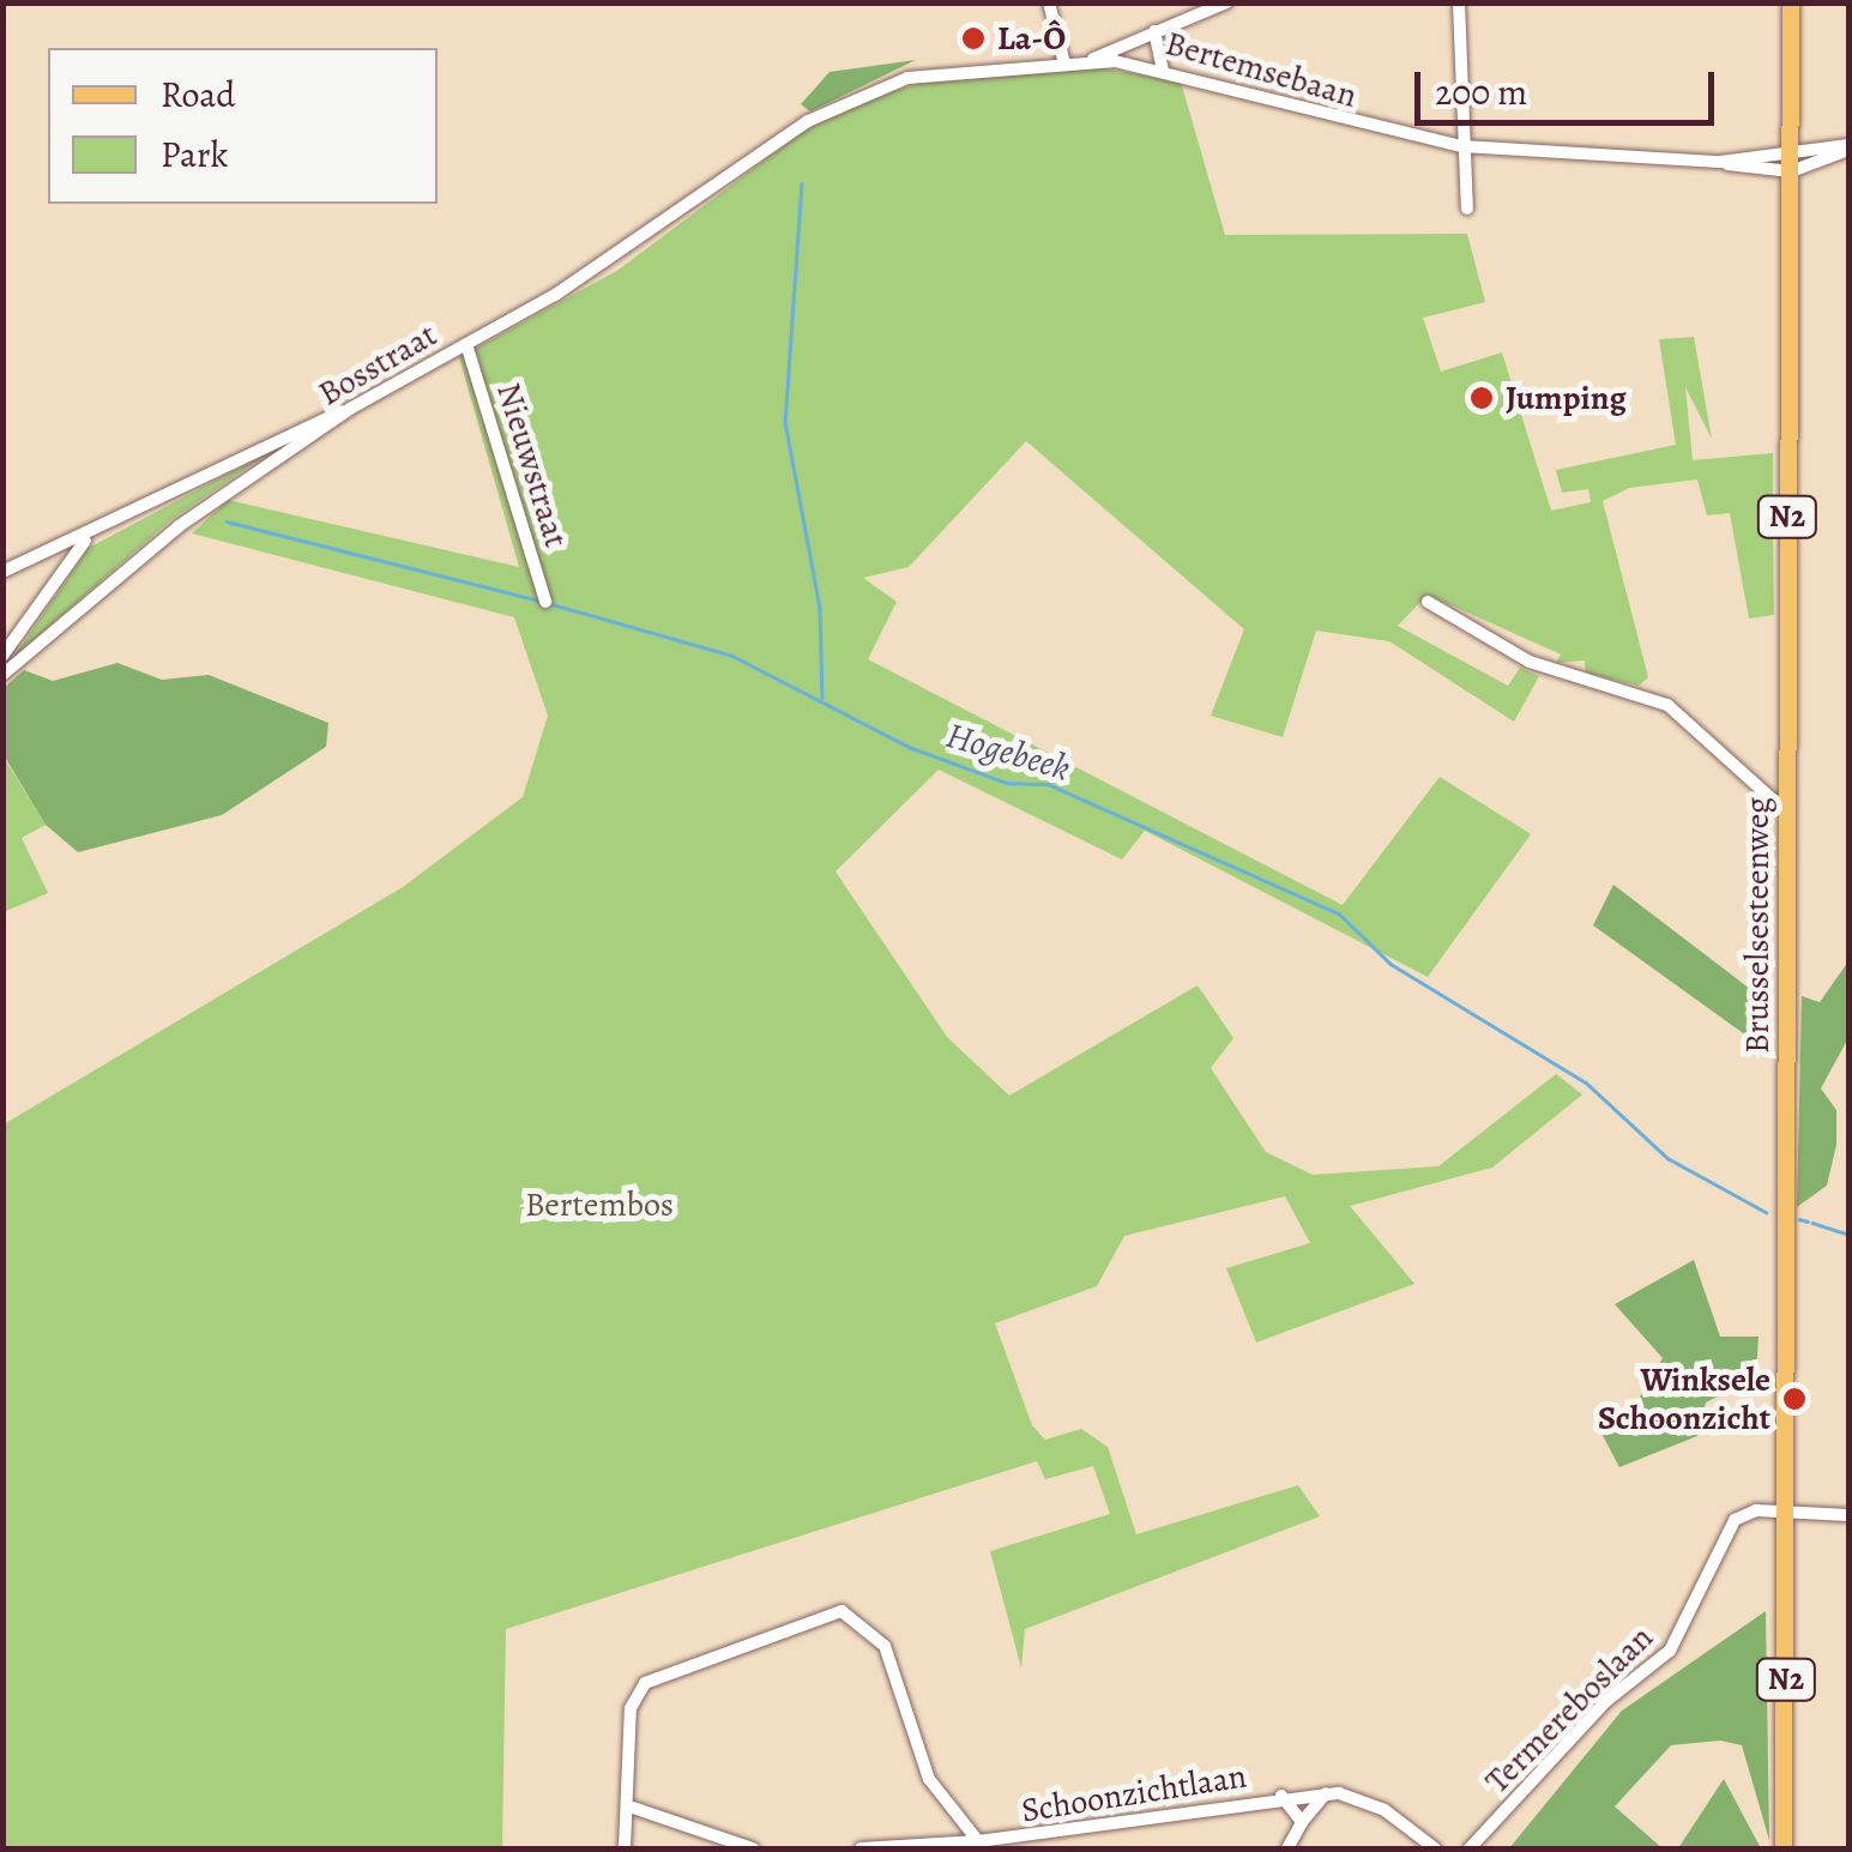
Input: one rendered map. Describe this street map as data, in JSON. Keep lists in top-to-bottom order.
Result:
{
  "streets": {
    "main road": ["N2", "Brusselsesteenweg"],
    "street": [
      "Bertemsebaan",
      "Bosstraat",
      "Nieuwstraat",
      "Termereboslaan",
      "Schoonzichtlaan"
    ]
  },
  "crossings": [
    ["Bertemsebaan", "Bosstraat"],
    ["Bertemsebaan", "Brusselsesteenweg"],
    ["Bosstraat", "Nieuwstraat"],
    ["Brusselsesteenweg", "Termereboslaan"]
  ],
  "water": ["Hogebeek"],
  "parks": ["Bertembos"],
  "places": ["La-Ô", "Jumping", "Winksele Schoonzicht"],
  "legend": ["Road", "Park"],
  "scale_bar": "200 m"
}
